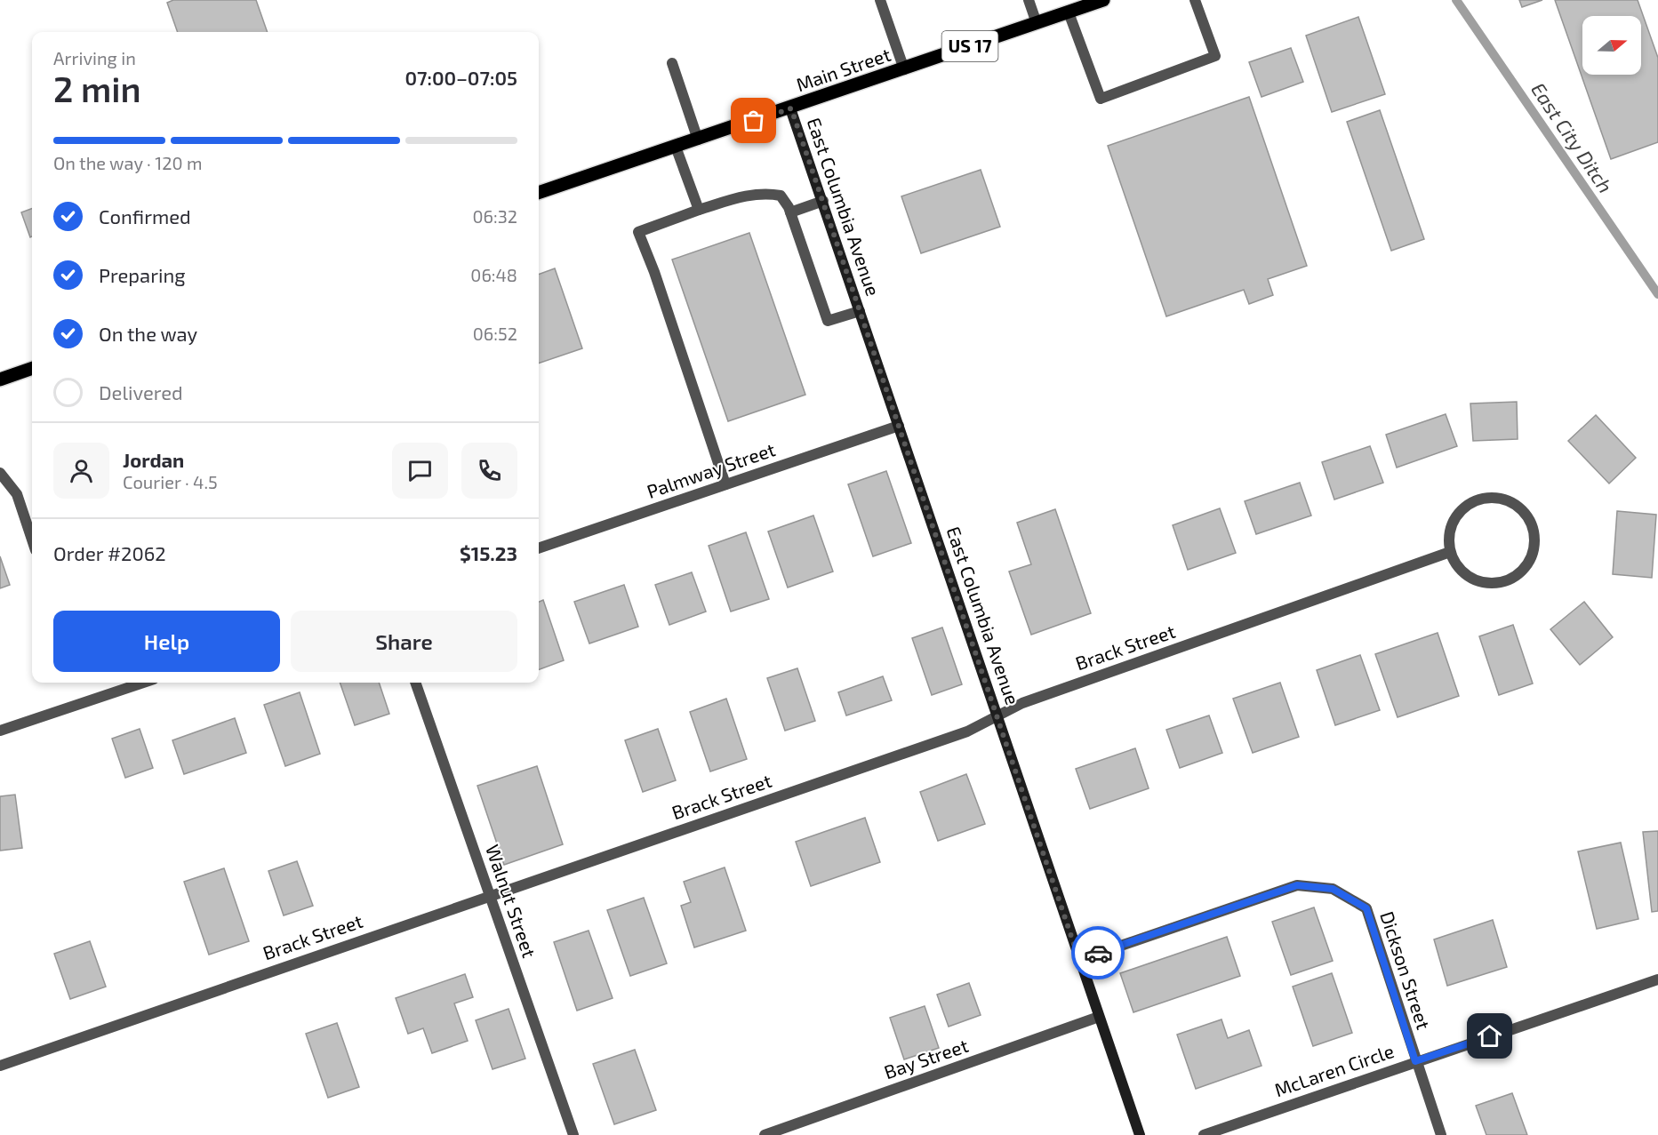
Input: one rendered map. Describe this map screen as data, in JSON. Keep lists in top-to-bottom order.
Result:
{
  "streets": {
    "main road": ["US 17", "Main Street"],
    "street": [
      "East Columbia Avenue",
      "Palmway Street",
      "Brack Street",
      "Walnut Street",
      "Dickson Street",
      "Bay Street",
      "McLaren Circle"
    ]
  },
  "crossings": [
    ["Main Street", "East Columbia Avenue"],
    ["East Columbia Avenue", "Palmway Street"],
    ["East Columbia Avenue", "Brack Street"],
    ["East Columbia Avenue", "Dickson Street"],
    ["East Columbia Avenue", "Bay Street"],
    ["Brack Street", "Walnut Street"],
    ["Dickson Street", "McLaren Circle"]
  ],
  "water": ["East City Ditch"],
  "north": "right",
  "page": {
    "heading": ["2 min", "Arriving in", "07:00–07:05"],
    "panel": [
      "Jordan",
      "Courier · 4.5",
      "Order #2062",
      "$15.23"
    ],
    "bar": "On the way · 120 m",
    "list": [
      ["Confirmed", "06:32"],
      ["Preparing", "06:48"],
      ["On the way", "06:52"],
      "Delivered"
    ],
    "buttons": ["Help", "Share"]
  }
}
